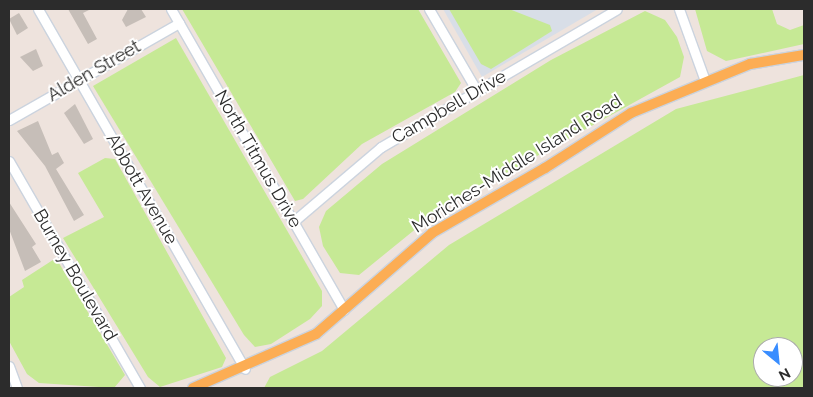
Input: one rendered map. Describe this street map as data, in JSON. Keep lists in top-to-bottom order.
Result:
{
  "streets": {
    "main road": ["Moriches-Middle Island Road"],
    "street": [
      "Alden Street",
      "Campbell Drive",
      "North Titmus Drive",
      "Abbott Avenue",
      "Burney Boulevard"
    ]
  },
  "crossings": [
    ["Alden Street", "North Titmus Drive"],
    ["Alden Street", "Abbott Avenue"],
    ["Campbell Drive", "North Titmus Drive"],
    ["North Titmus Drive", "Moriches-Middle Island Road"],
    ["Moriches-Middle Island Road", "Abbott Avenue"]
  ],
  "north": "bottom right"
}
